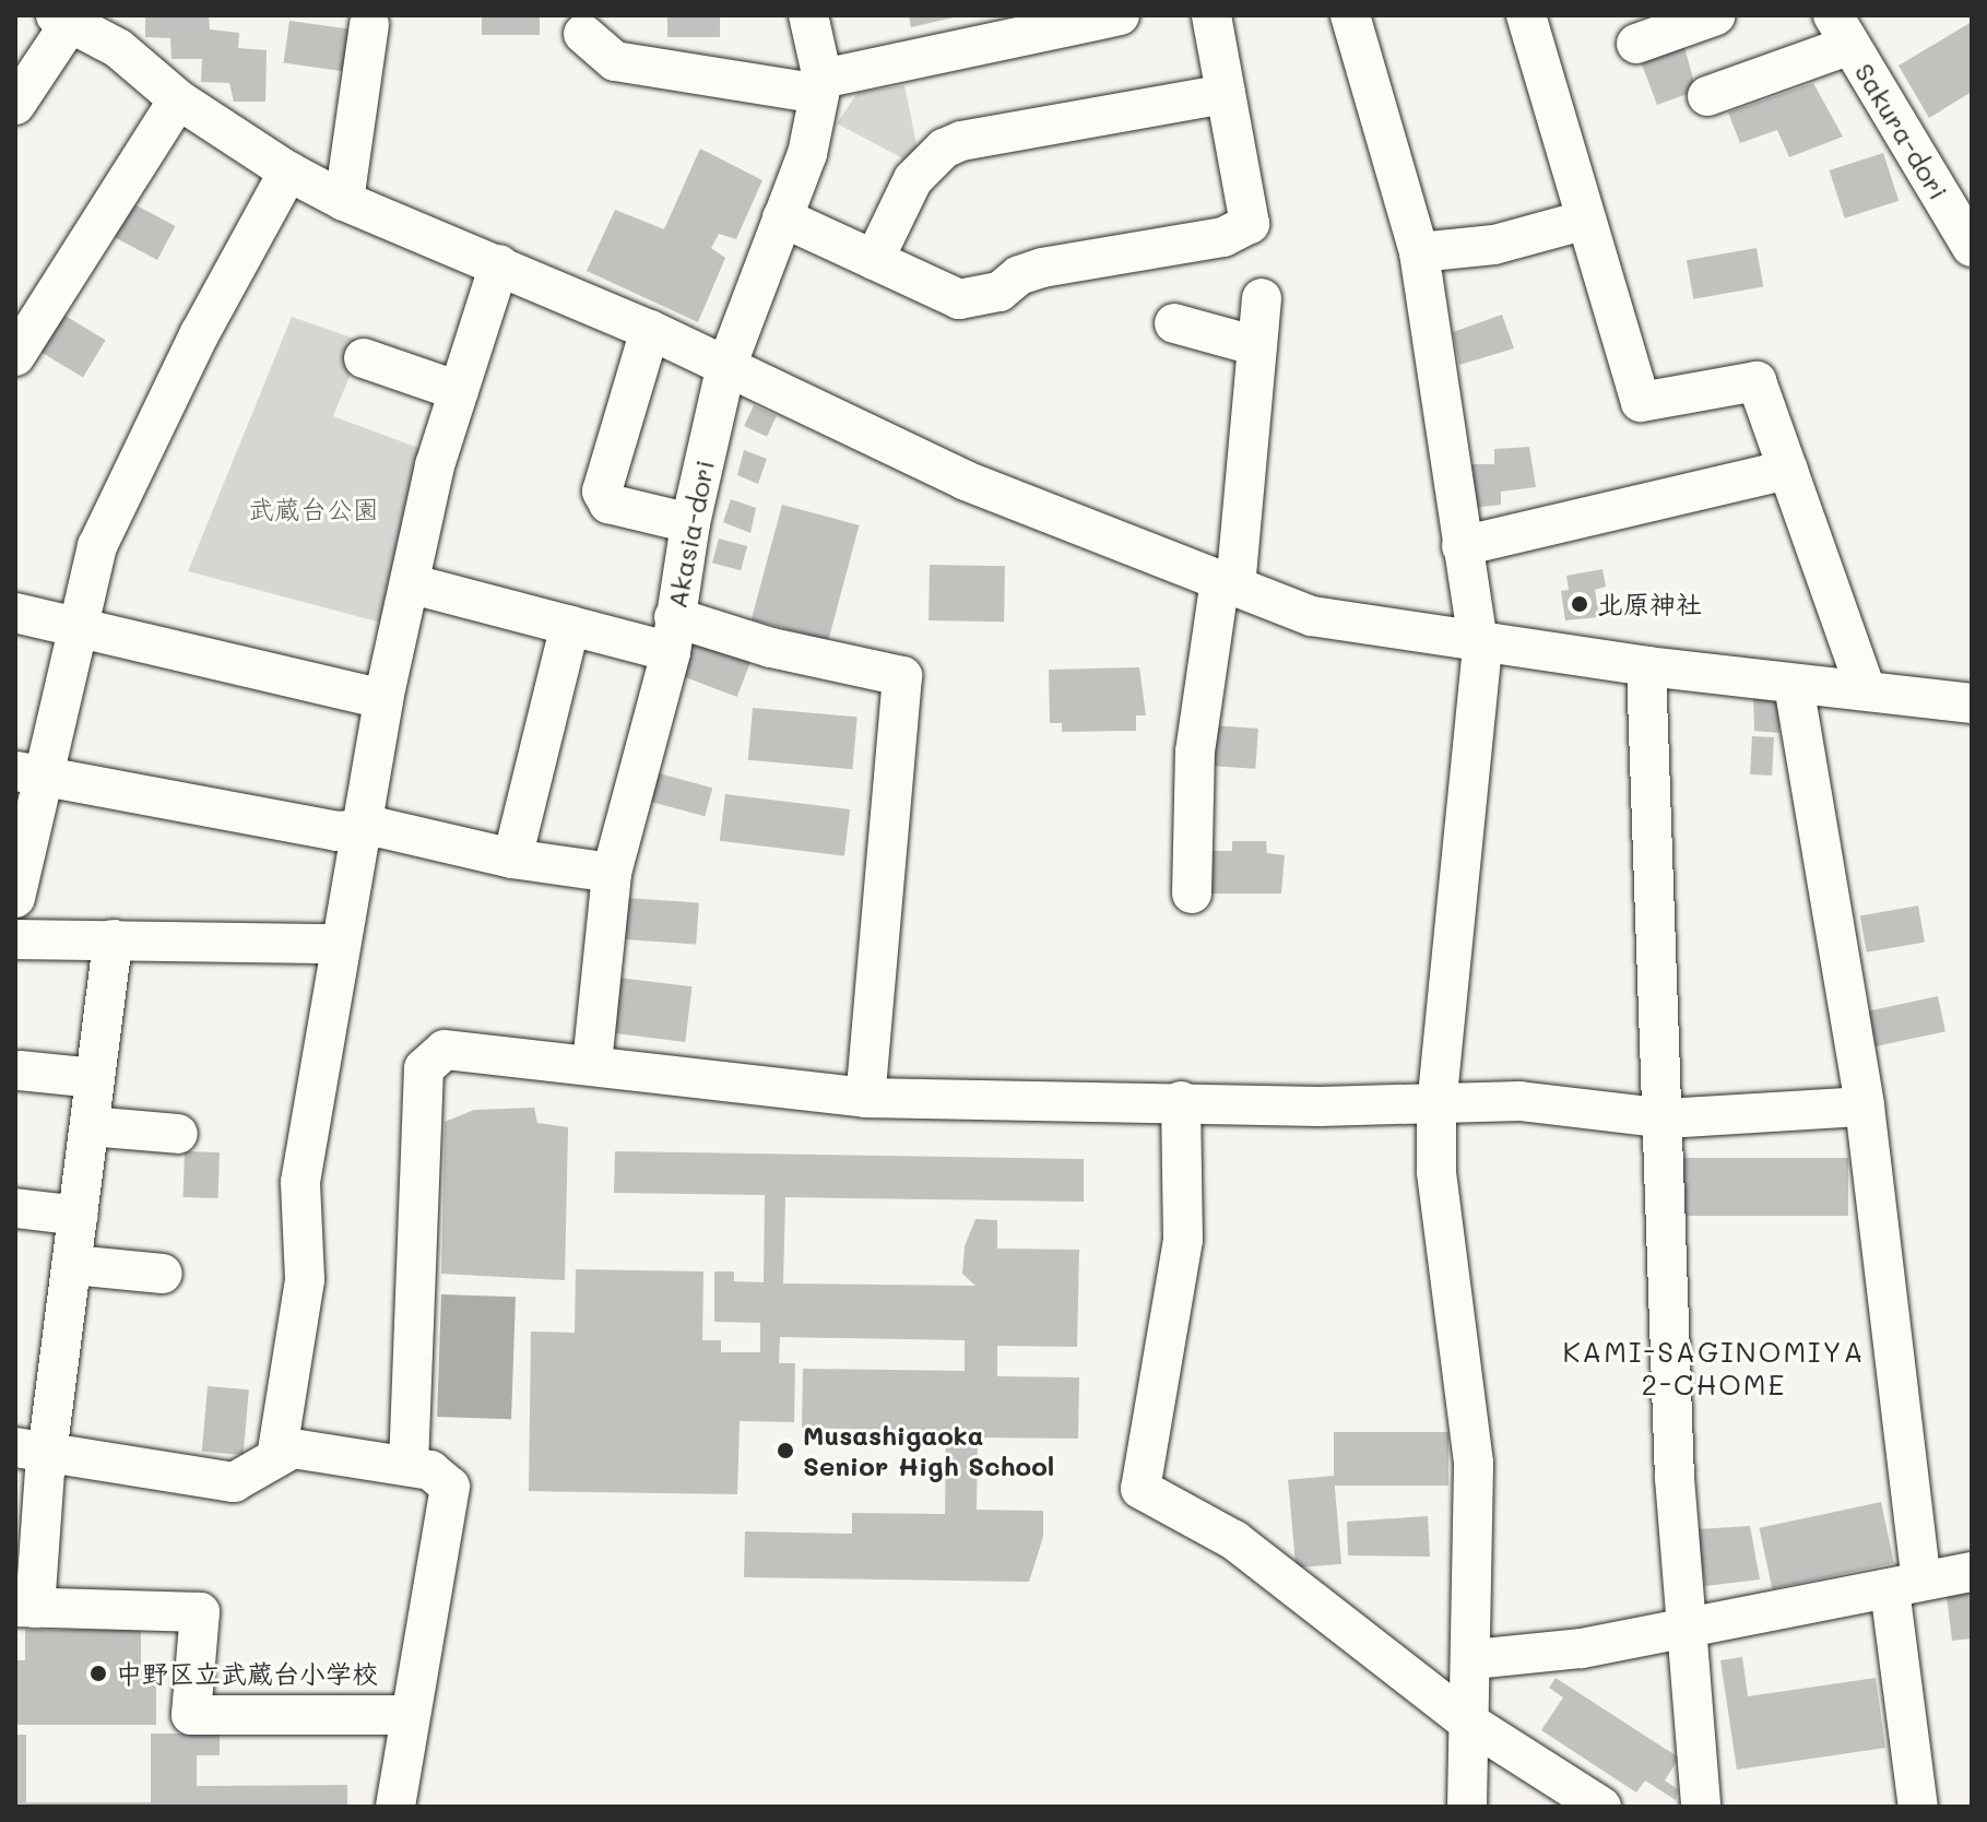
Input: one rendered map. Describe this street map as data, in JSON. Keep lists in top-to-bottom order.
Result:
{
  "streets": {
    "street": ["Sakura-dori", "Akasia-dori"]
  },
  "districts": ["KAMI-SAGINOMIYA 2-CHOME"],
  "parks": ["武蔵台公園"],
  "places": ["北原神社", "Musashigaoka Senior High School", "中野区立武蔵台小学校"]
}
